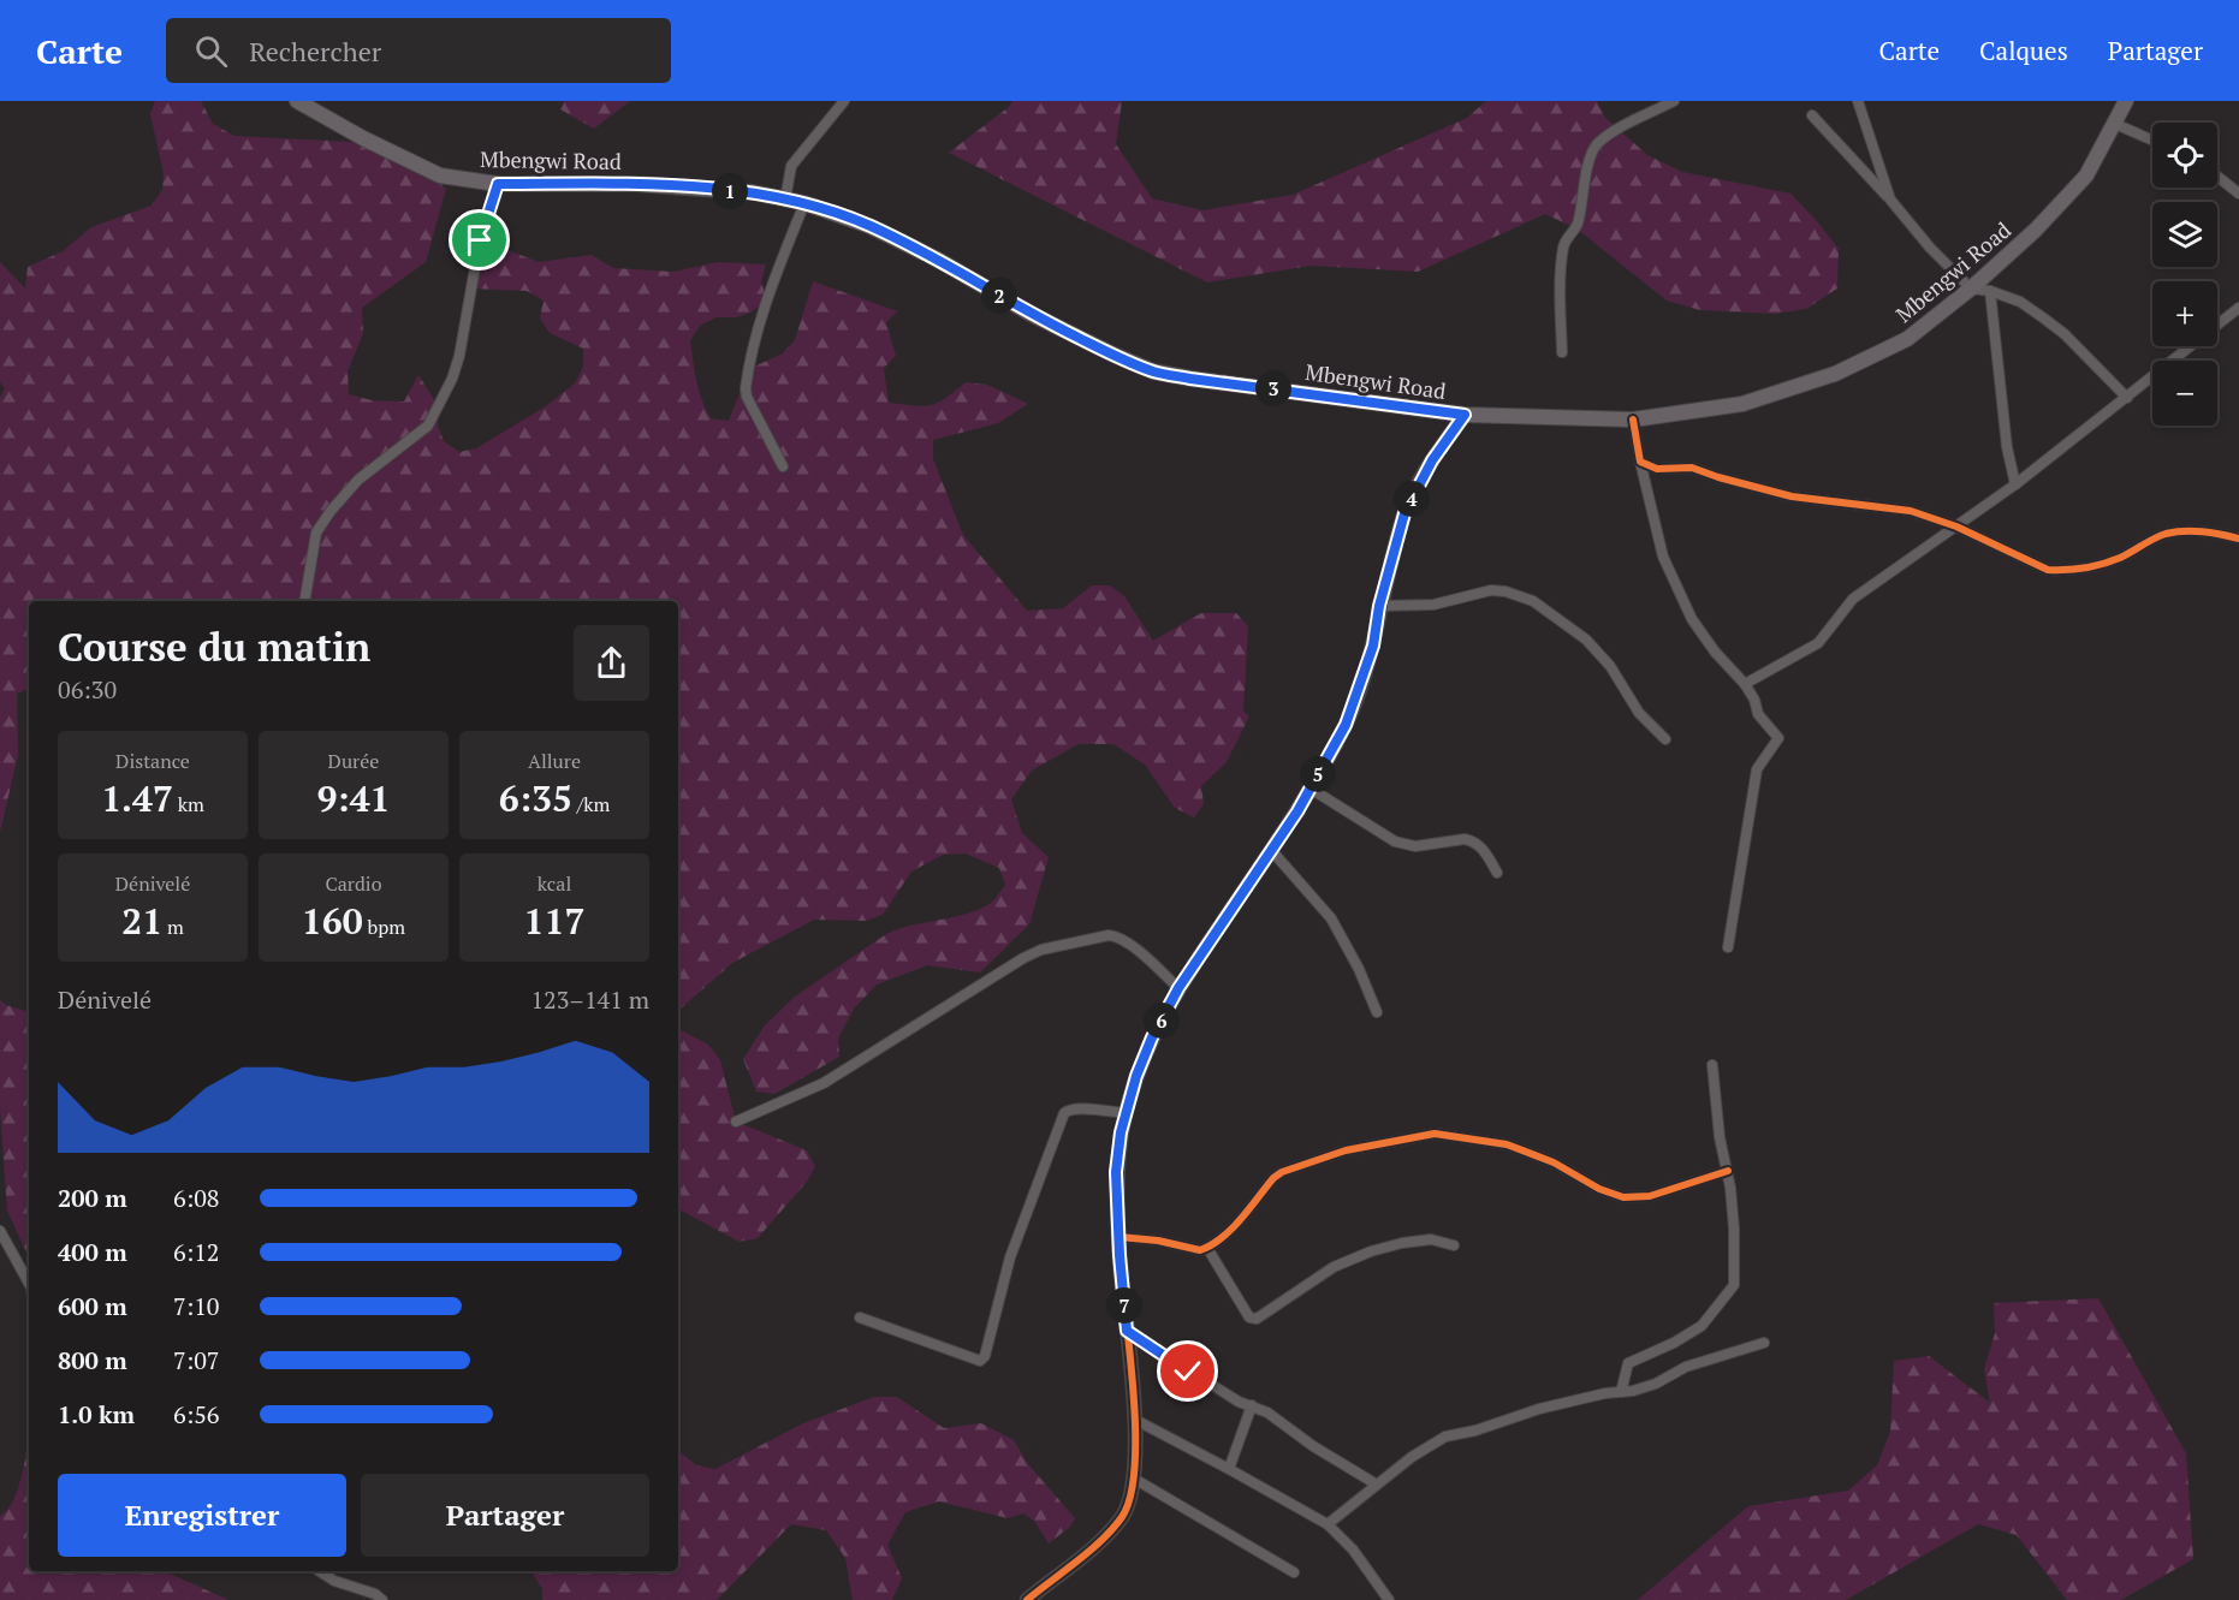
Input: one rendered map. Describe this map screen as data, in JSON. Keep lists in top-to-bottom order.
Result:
{
  "streets": {
    "main road": ["Mbengwi Road"]
  },
  "page": {
    "header": "Carte",
    "search": "Rechercher",
    "nav": ["Carte", "Calques", "Partager"],
    "map_buttons": ["+", "−"],
    "pins": [
      "1",
      "2",
      "3",
      "4",
      "5",
      "6",
      "7"
    ],
    "heading": ["Course du matin", "06:30"],
    "stats": [
      ["Distance", "1.47 km"],
      ["Durée", "9:41"],
      ["Allure", "6:35 /km"],
      ["Dénivelé", "21 m"],
      ["Cardio", "160 bpm"],
      ["kcal", "117"]
    ],
    "chart": ["Dénivelé", "123–141 m"],
    "list": [
      {
        "name": "200 m",
        "note": "6:08"
      },
      {
        "name": "400 m",
        "note": "6:12"
      },
      {
        "name": "600 m",
        "note": "7:10"
      },
      {
        "name": "800 m",
        "note": "7:07"
      },
      {
        "name": "1.0 km",
        "note": "6:56"
      }
    ],
    "buttons": ["Enregistrer", "Partager"]
  }
}
